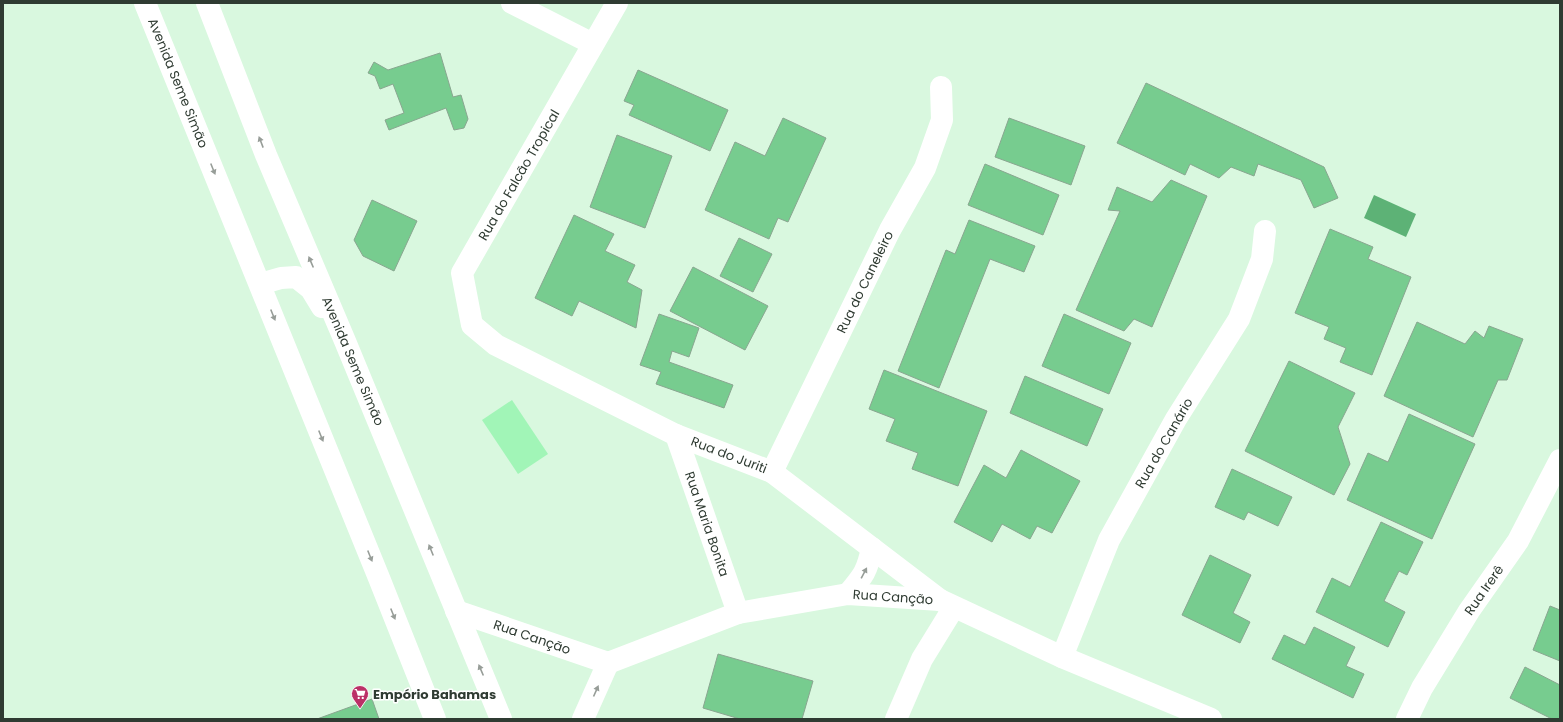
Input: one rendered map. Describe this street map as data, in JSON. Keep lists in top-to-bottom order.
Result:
{
  "streets": {
    "street": [
      "Avenida Seme Simão",
      "Rua do Falcão Tropical",
      "Rua do Caneleiro",
      "Rua do Canário",
      "Rua do Juriti",
      "Rua Maria Bonita",
      "Rua Irerê",
      "Rua Canção"
    ]
  },
  "crossings": [
    ["Avenida Seme Simão", "Rua Canção"],
    ["Rua do Falcão Tropical", "Rua do Juriti"],
    ["Rua do Caneleiro", "Rua do Juriti"],
    ["Rua do Canário", "Rua Canção"],
    ["Rua do Juriti", "Rua Maria Bonita"],
    ["Rua do Juriti", "Rua Canção"],
    ["Rua Maria Bonita", "Rua Canção"]
  ],
  "places": {
    "supermarket": ["Empório Bahamas"]
  }
}
